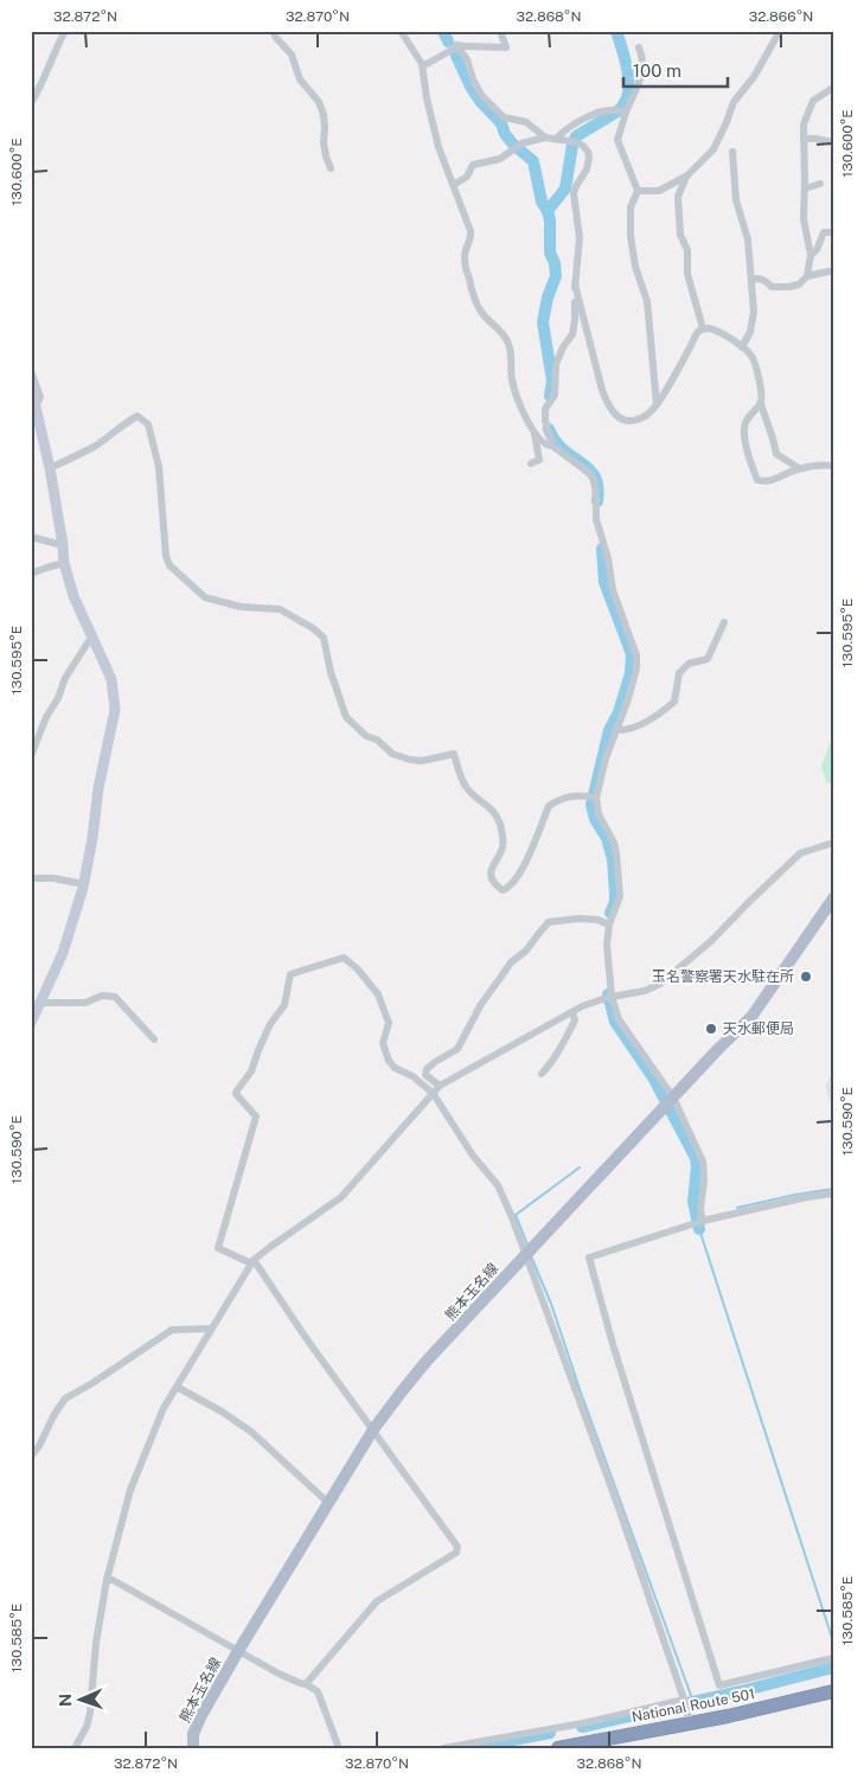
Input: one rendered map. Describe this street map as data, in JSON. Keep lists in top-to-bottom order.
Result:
{
  "streets": {
    "highway": ["National Route 501"],
    "main road": ["熊本玉名線"]
  },
  "places": ["玉名警察署天水駐在所", "天水郵便局"],
  "scale_bar": "100 m",
  "north": "left",
  "coordinates": [
    "32.872°N",
    "32.870°N",
    "32.868°N",
    "32.866°N",
    "130.600°E",
    "130.595°E",
    "130.590°E",
    "130.585°E"
  ]
}
